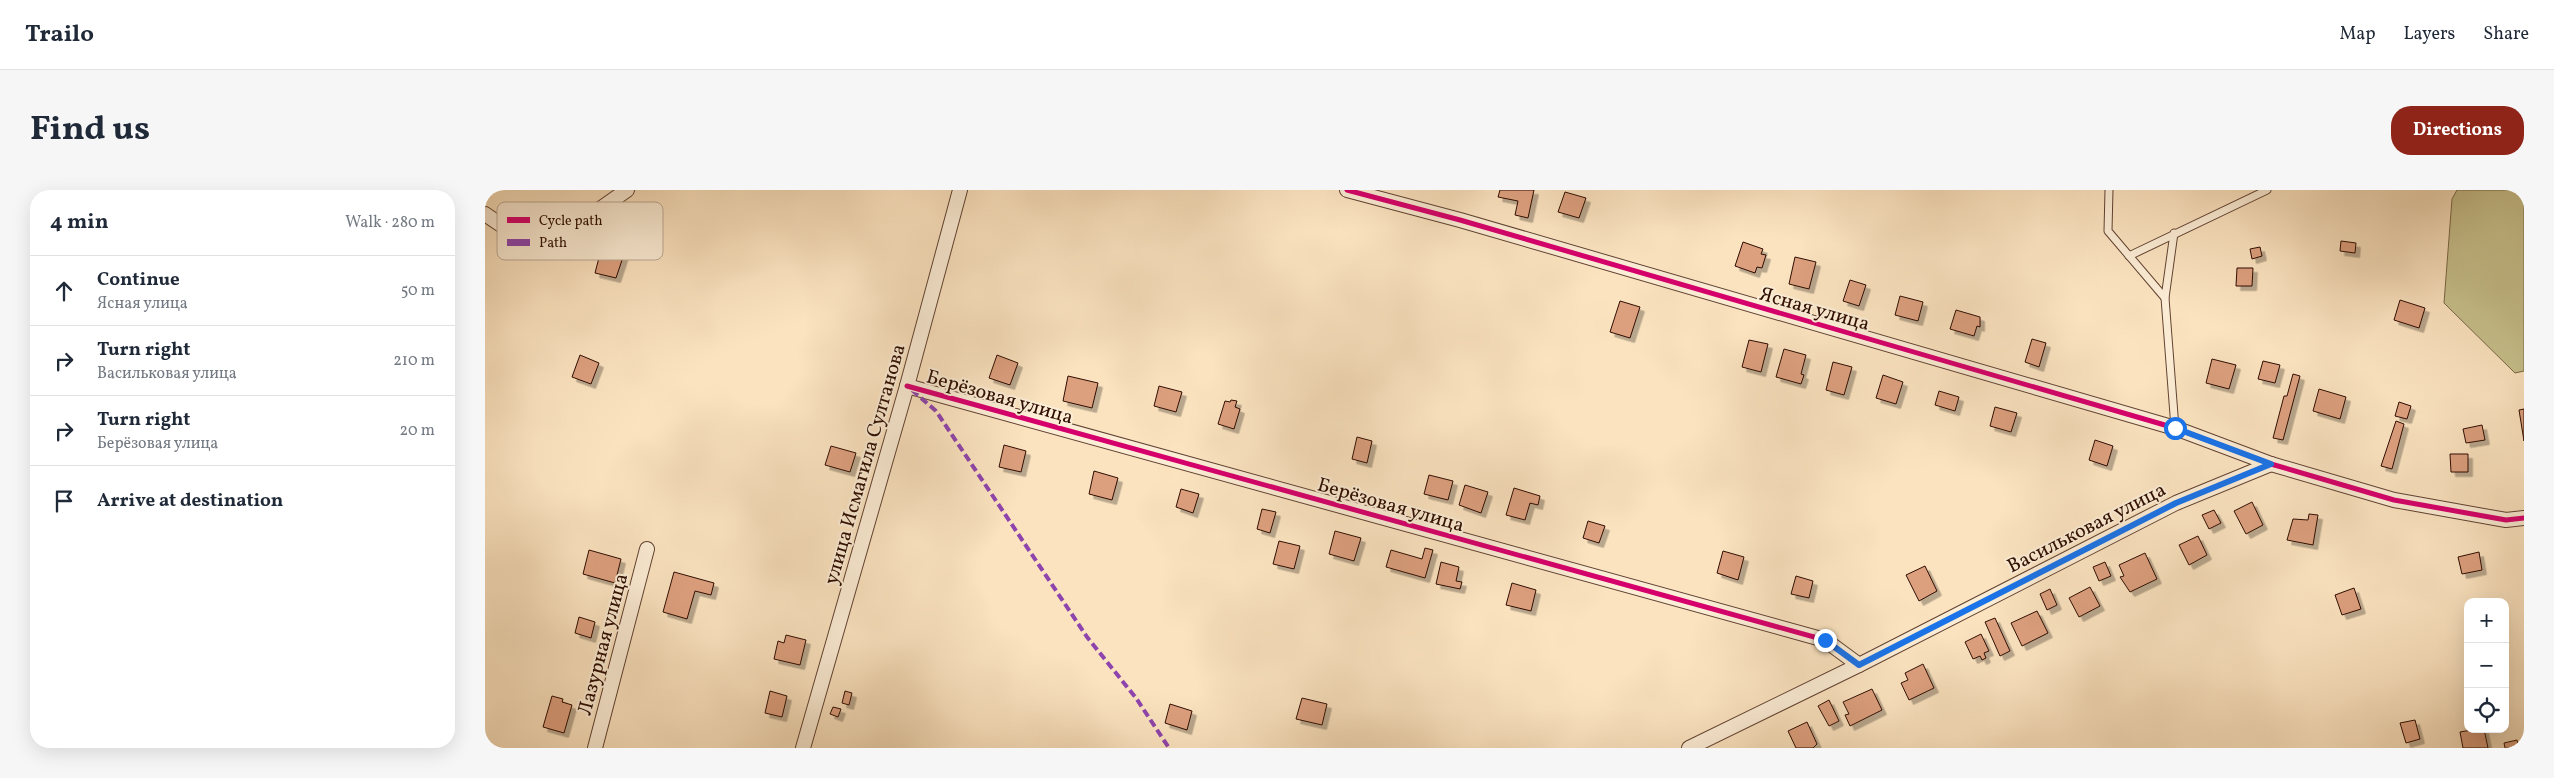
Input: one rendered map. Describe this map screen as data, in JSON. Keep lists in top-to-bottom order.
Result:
{
  "streets": {
    "street": [
      "Ясная улица",
      "Берёзовая улица",
      "улица Исмагила Султанова",
      "Васильковая улица",
      "Лазурная улица"
    ]
  },
  "crossings": [
    ["Ясная улица", "Васильковая улица"],
    ["Берёзовая улица", "улица Исмагила Султанова"],
    ["Берёзовая улица", "Васильковая улица"]
  ],
  "legend": ["Cycle path", "Path"],
  "page": {
    "header": "Trailo",
    "nav": ["Map", "Layers", "Share"],
    "title": "Find us",
    "buttons": "Directions",
    "heading": ["4 min", "Walk · 280 m"],
    "list": [
      ["Continue", "Ясная улица", "50 m"],
      ["Turn right", "Васильковая улица", "210 m"],
      ["Turn right", "Берёзовая улица", "20 m"],
      "Arrive at destination"
    ],
    "map_buttons": ["+", "−"]
  }
}
